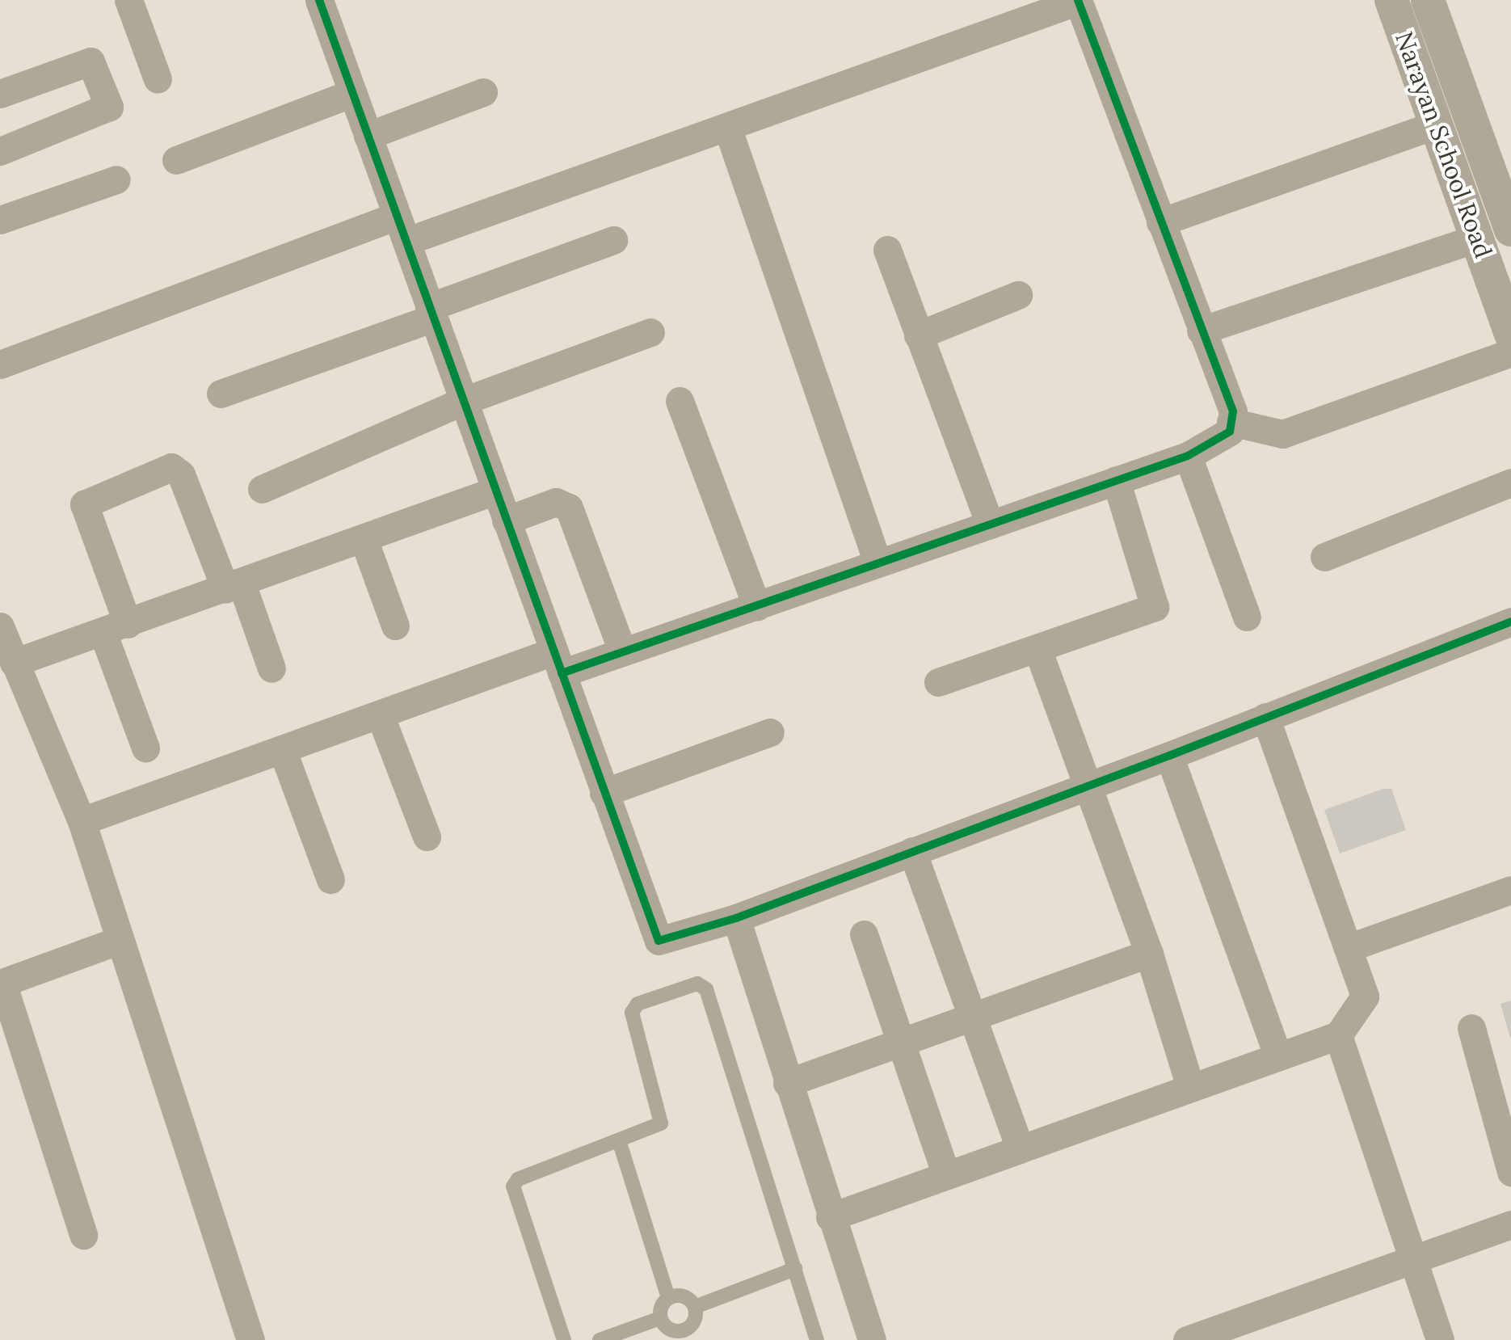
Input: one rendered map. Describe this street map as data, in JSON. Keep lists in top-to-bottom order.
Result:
{
  "streets": {
    "street": ["Narayan School Road"]
  }
}
